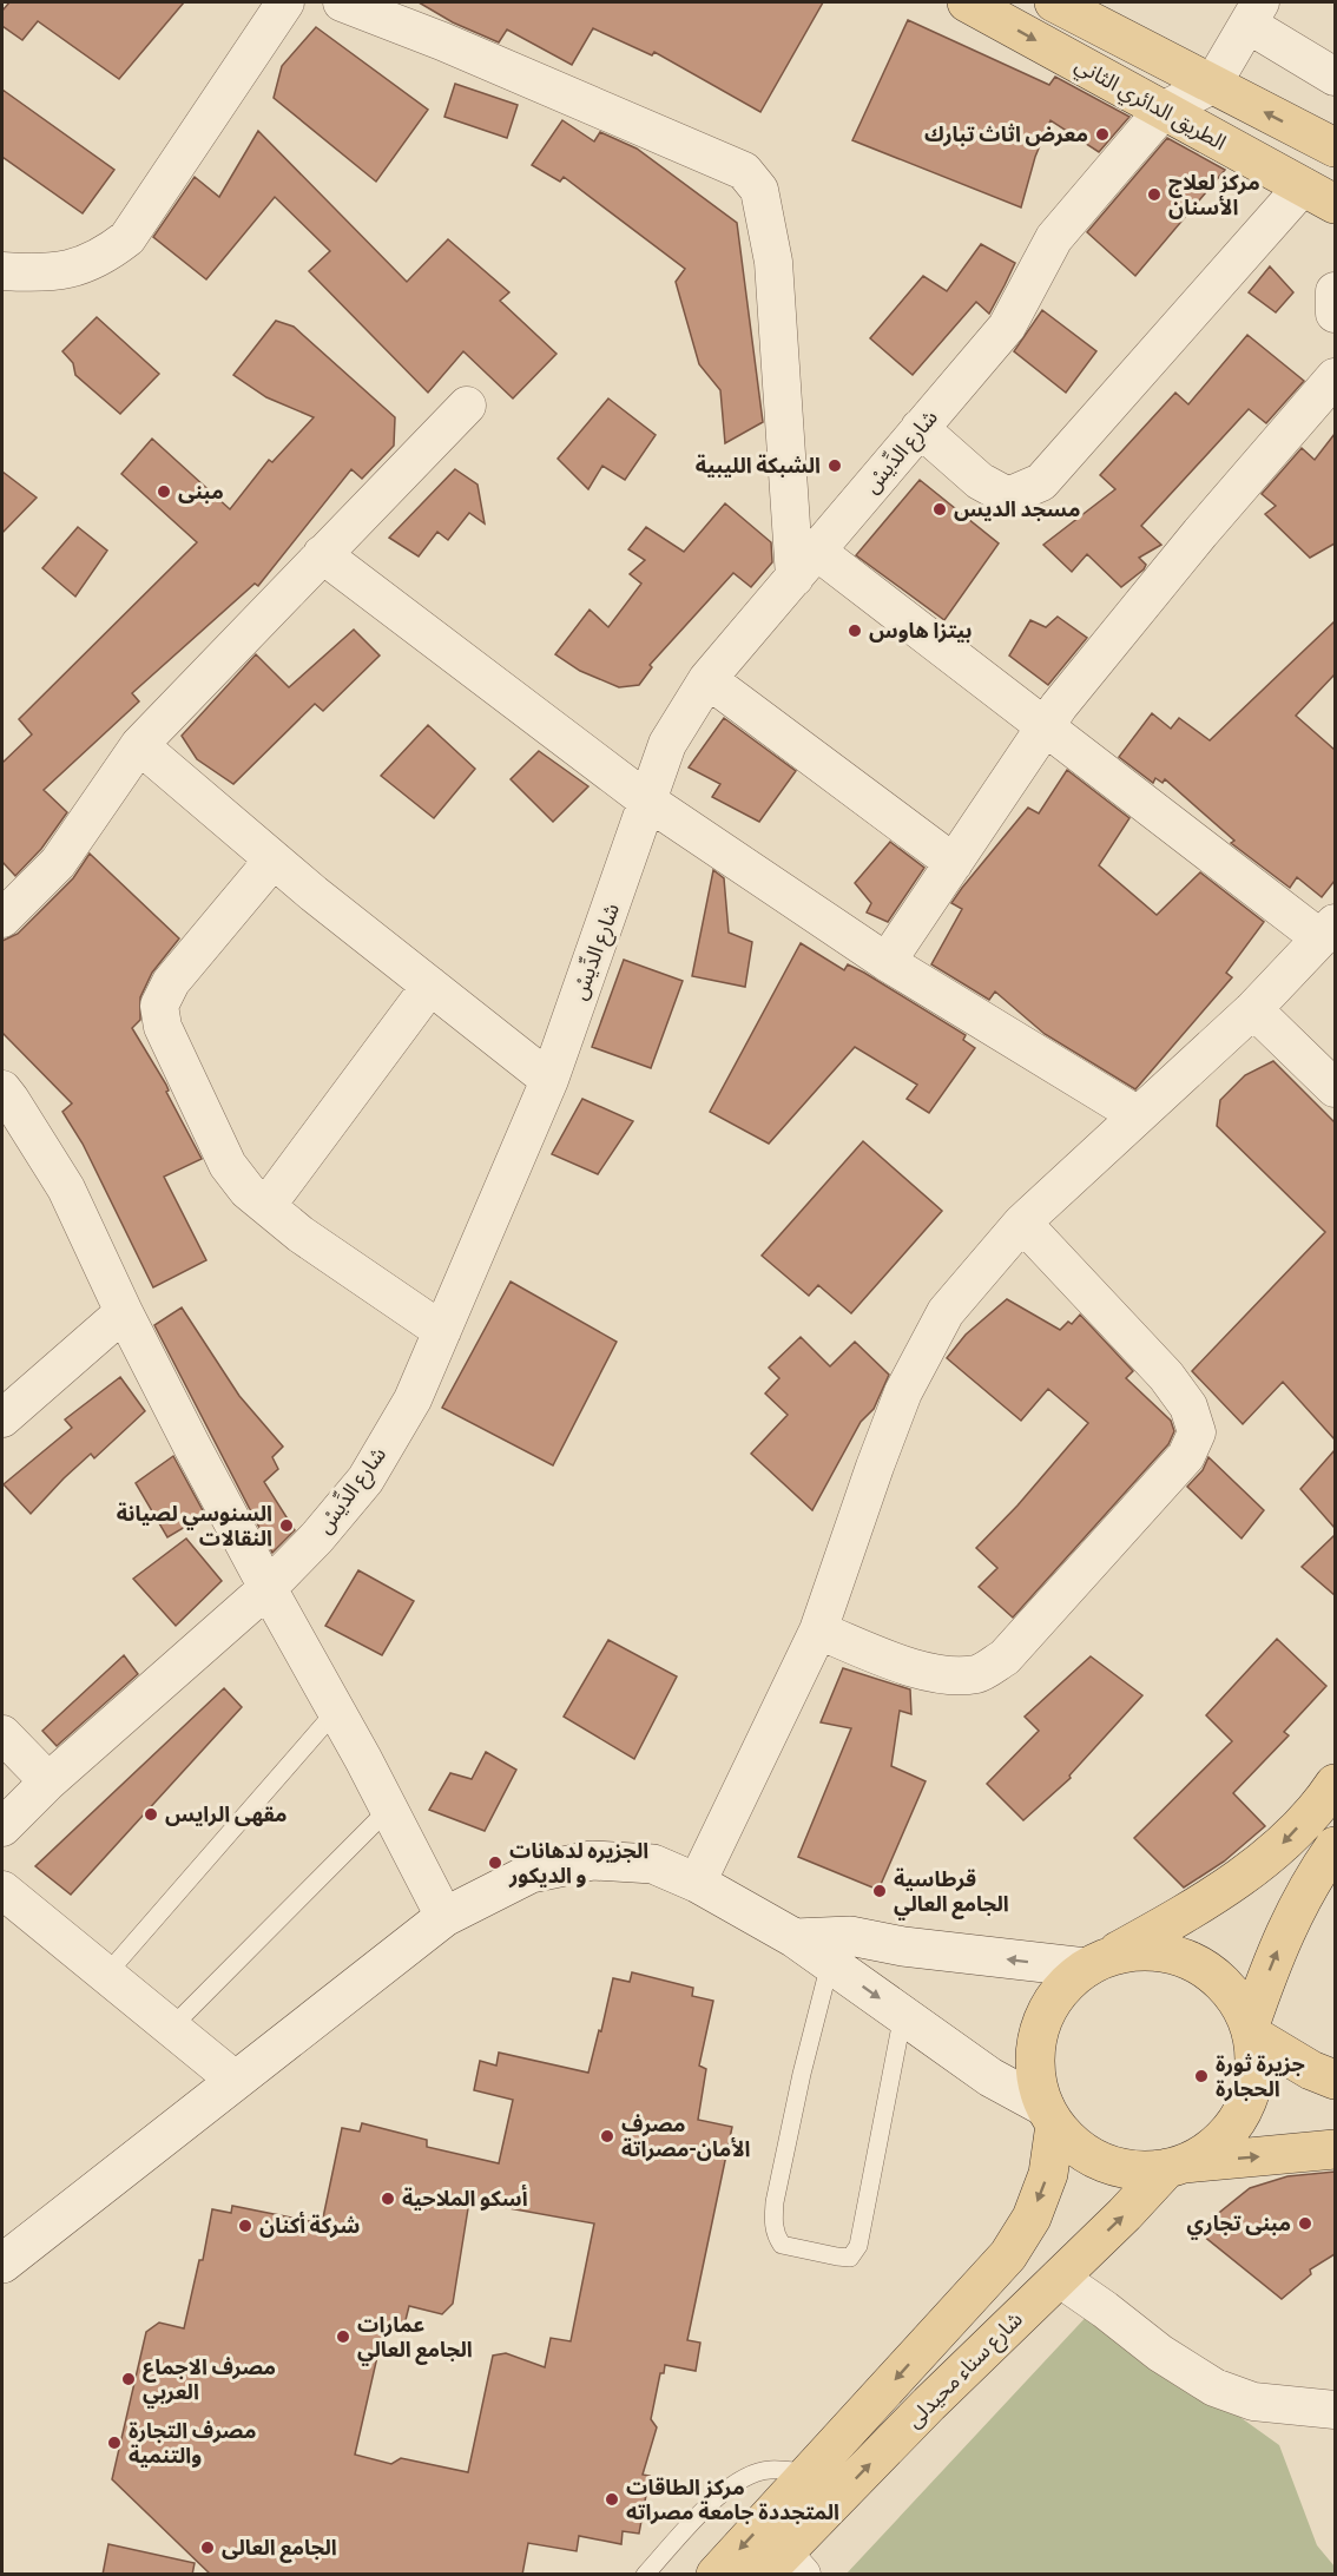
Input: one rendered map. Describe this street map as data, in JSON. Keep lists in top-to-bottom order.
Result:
{
  "streets": {
    "main road": ["الطريق الدائري الثاني", "شارع سناء محيدلى"],
    "street": ["شارع الدِّيسْ"]
  },
  "crossings": [
    ["الطريق الدائري الثاني", "شارع الدِّيسْ"]
  ],
  "places": [
    "معرض اثاث تبارك",
    "مركز لعلاج الأسنان",
    "الشبكة الليبية",
    "مبنى",
    "مسجد الديس",
    "بيتزا هاوس",
    "السنوسي لصيانة النقالات",
    "مقهى الرايس",
    "الجزيره لدهانات و الديكور",
    "قرطاسية الجامع العالي",
    "جزيرة ثورة الحجارة",
    "مصرف الأمان-مصراتة",
    "أسكو الملاحية",
    "مبنى تجاري",
    "شركة أكنان",
    "عمارات الجامع العالي",
    "مصرف الاجماع العربي",
    "مصرف التجارة والتنمية",
    "مركز الطاقات المتجددة جامعة مصراته",
    "الجامع العالى"
  ]
}
